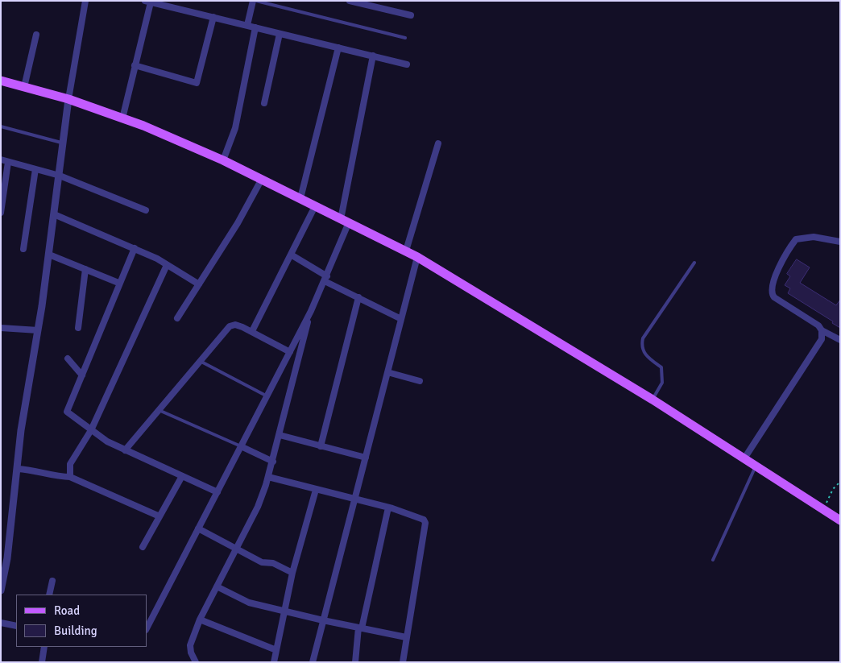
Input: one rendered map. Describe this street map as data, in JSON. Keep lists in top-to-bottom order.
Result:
{
  "legend": ["Road", "Building"]
}
